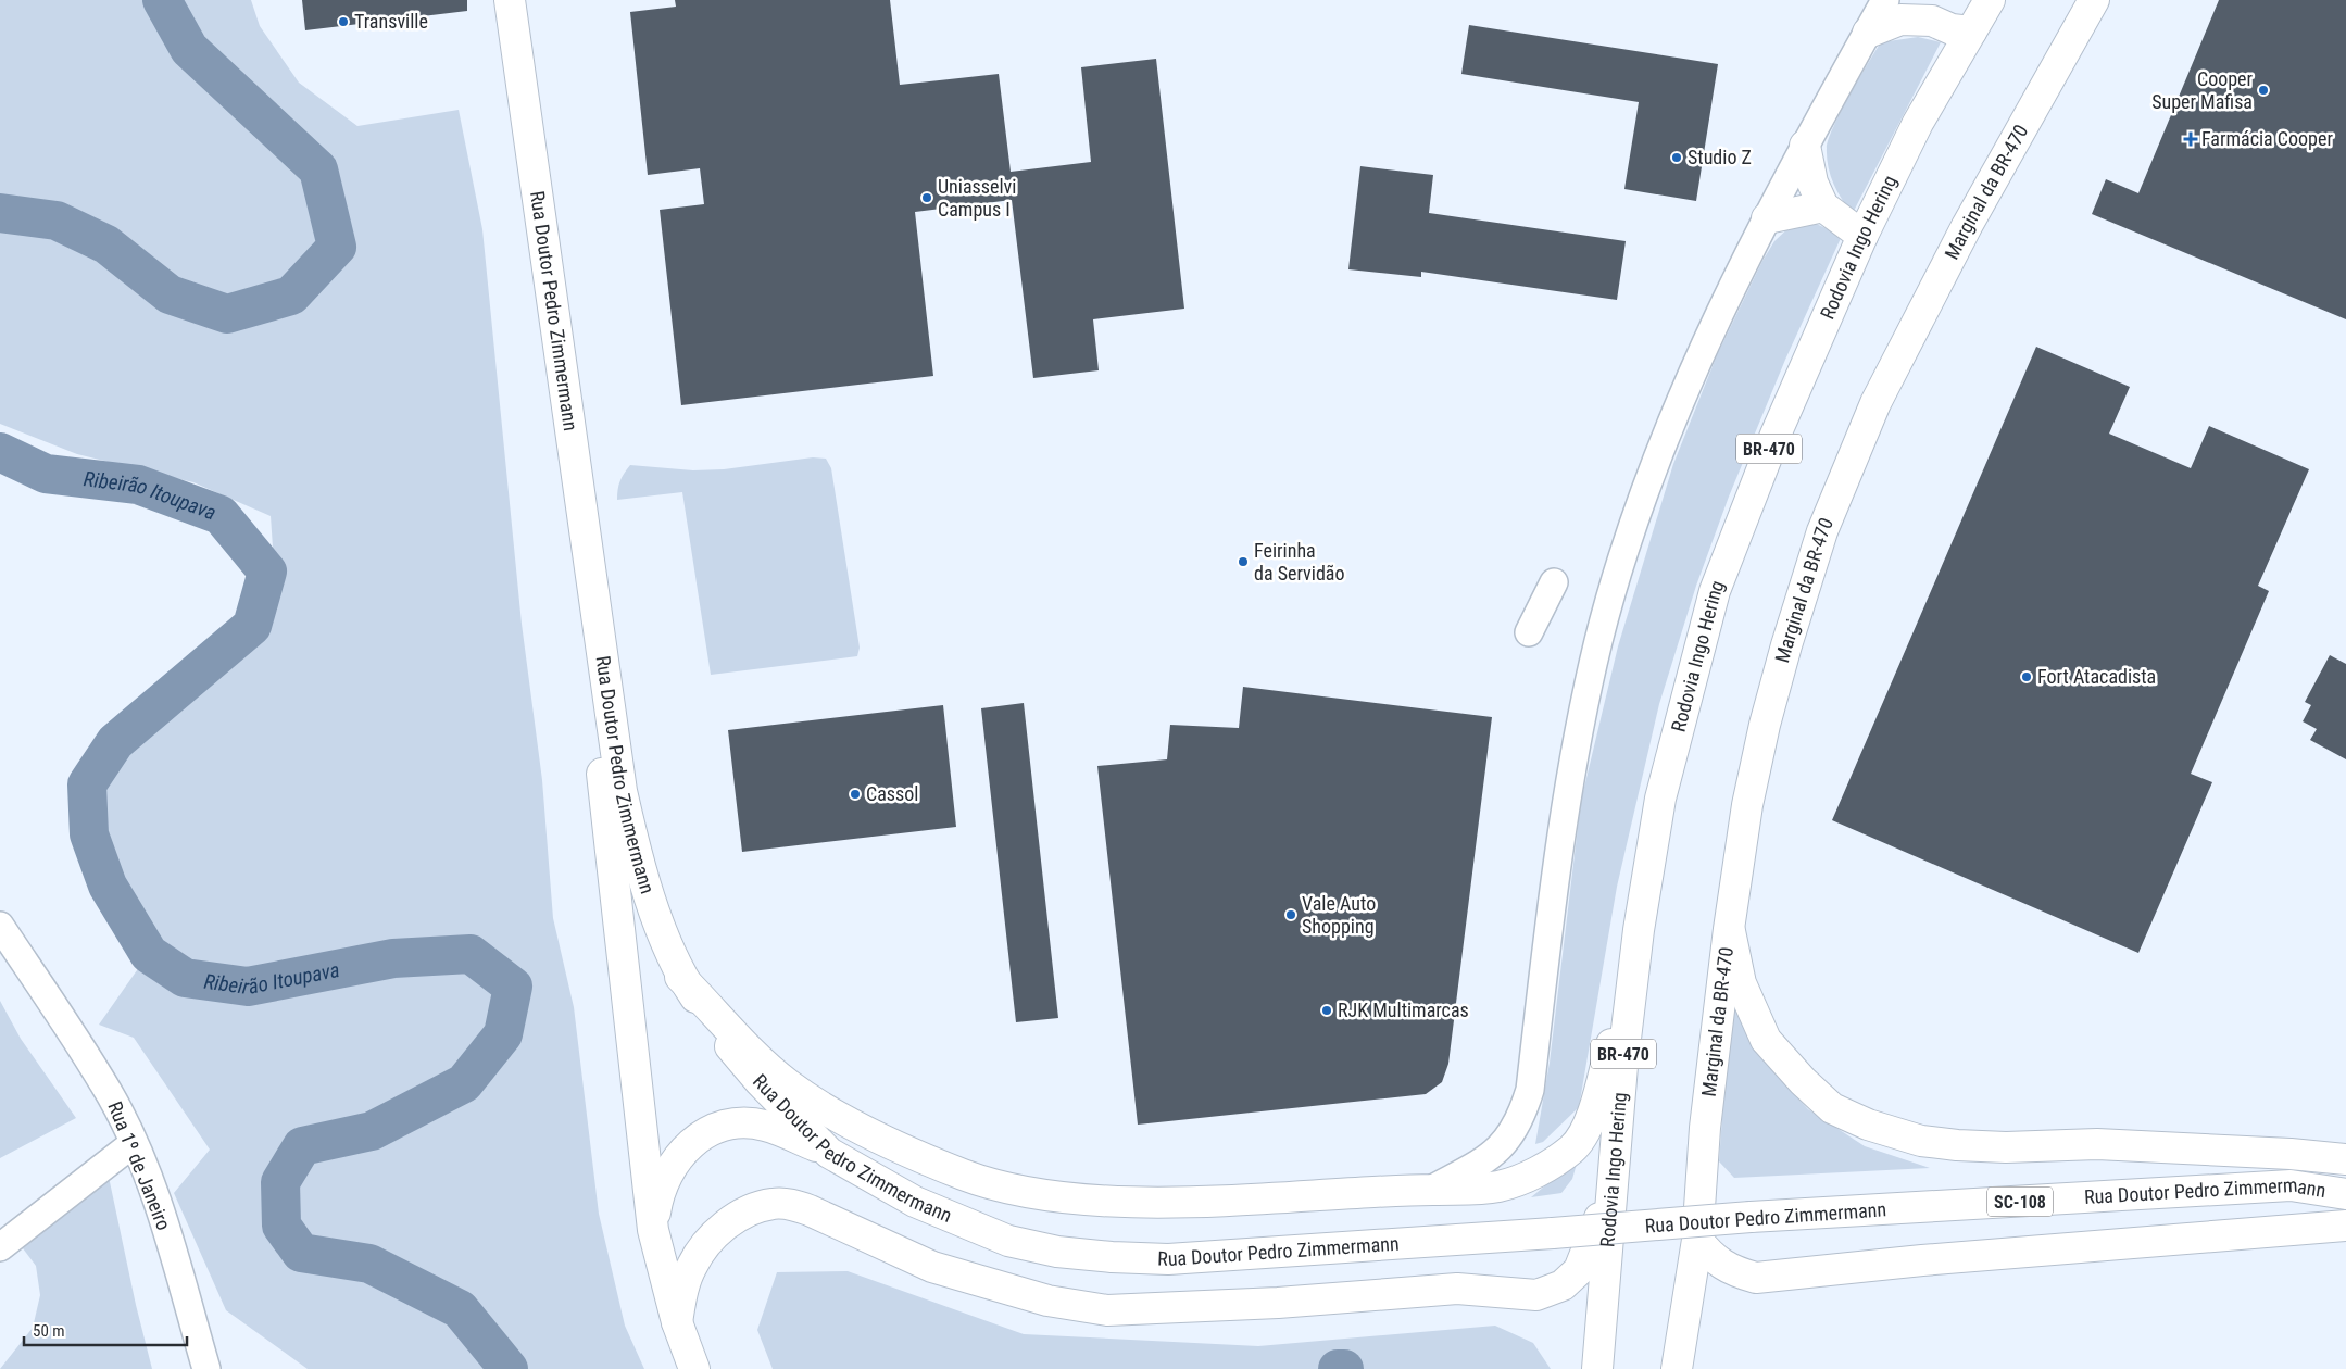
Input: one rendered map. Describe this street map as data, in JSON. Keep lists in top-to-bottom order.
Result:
{
  "streets": {
    "main road": [
      "Marginal da BR-470",
      "Rodovia Ingo Hering",
      "Rua Doutor Pedro Zimmermann",
      "BR-470",
      "SC-108"
    ],
    "street": ["Rua 1º de Janeiro"]
  },
  "water": ["Ribeirão Itoupava"],
  "places": {
    "other": [
      "Transville",
      "Cooper Super Mafisa",
      "Studio Z",
      "Uniasselvi Campus I",
      "Feirinha da Servidão",
      "Fort Atacadista",
      "Cassol",
      "Vale Auto Shopping",
      "RJK Multimarcas"
    ],
    "health": ["Farmácia Cooper"]
  },
  "scale_bar": "50 m"
}
